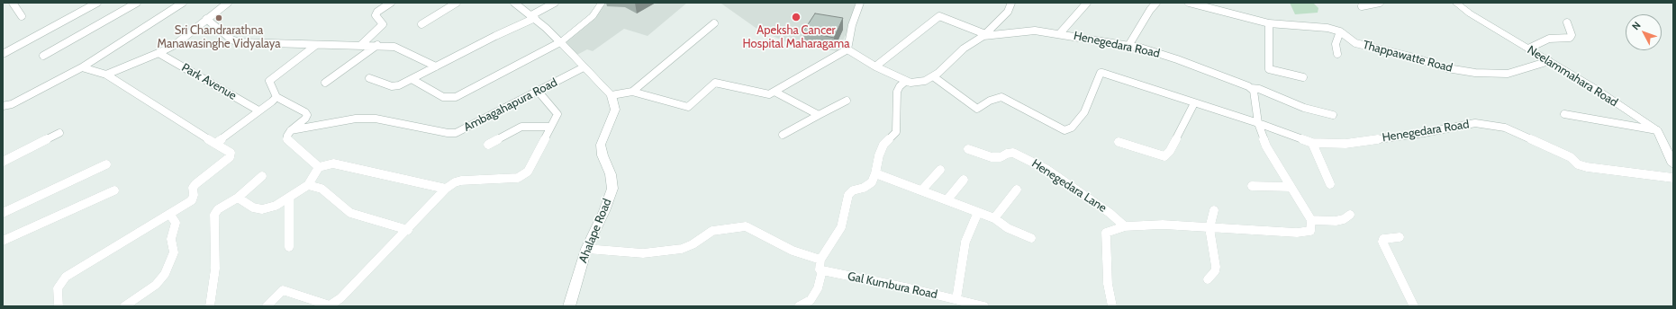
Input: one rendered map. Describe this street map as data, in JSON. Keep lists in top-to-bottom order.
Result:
{
  "streets": {
    "street": [
      "Henegedara Road",
      "Thappawatte Road",
      "Neelammahara Road",
      "Park Avenue",
      "Ambagahapura Road",
      "Henegedara Lane",
      "Ahalape Road",
      "Gal Kumbura Road"
    ]
  },
  "crossings": [
    ["Thappawatte Road", "Neelammahara Road"]
  ],
  "places": ["Apeksha Cancer Hospital Maharagama", "Sri Chandrarathna Manawasinghe Vidyalaya"],
  "north": "top left"
}
